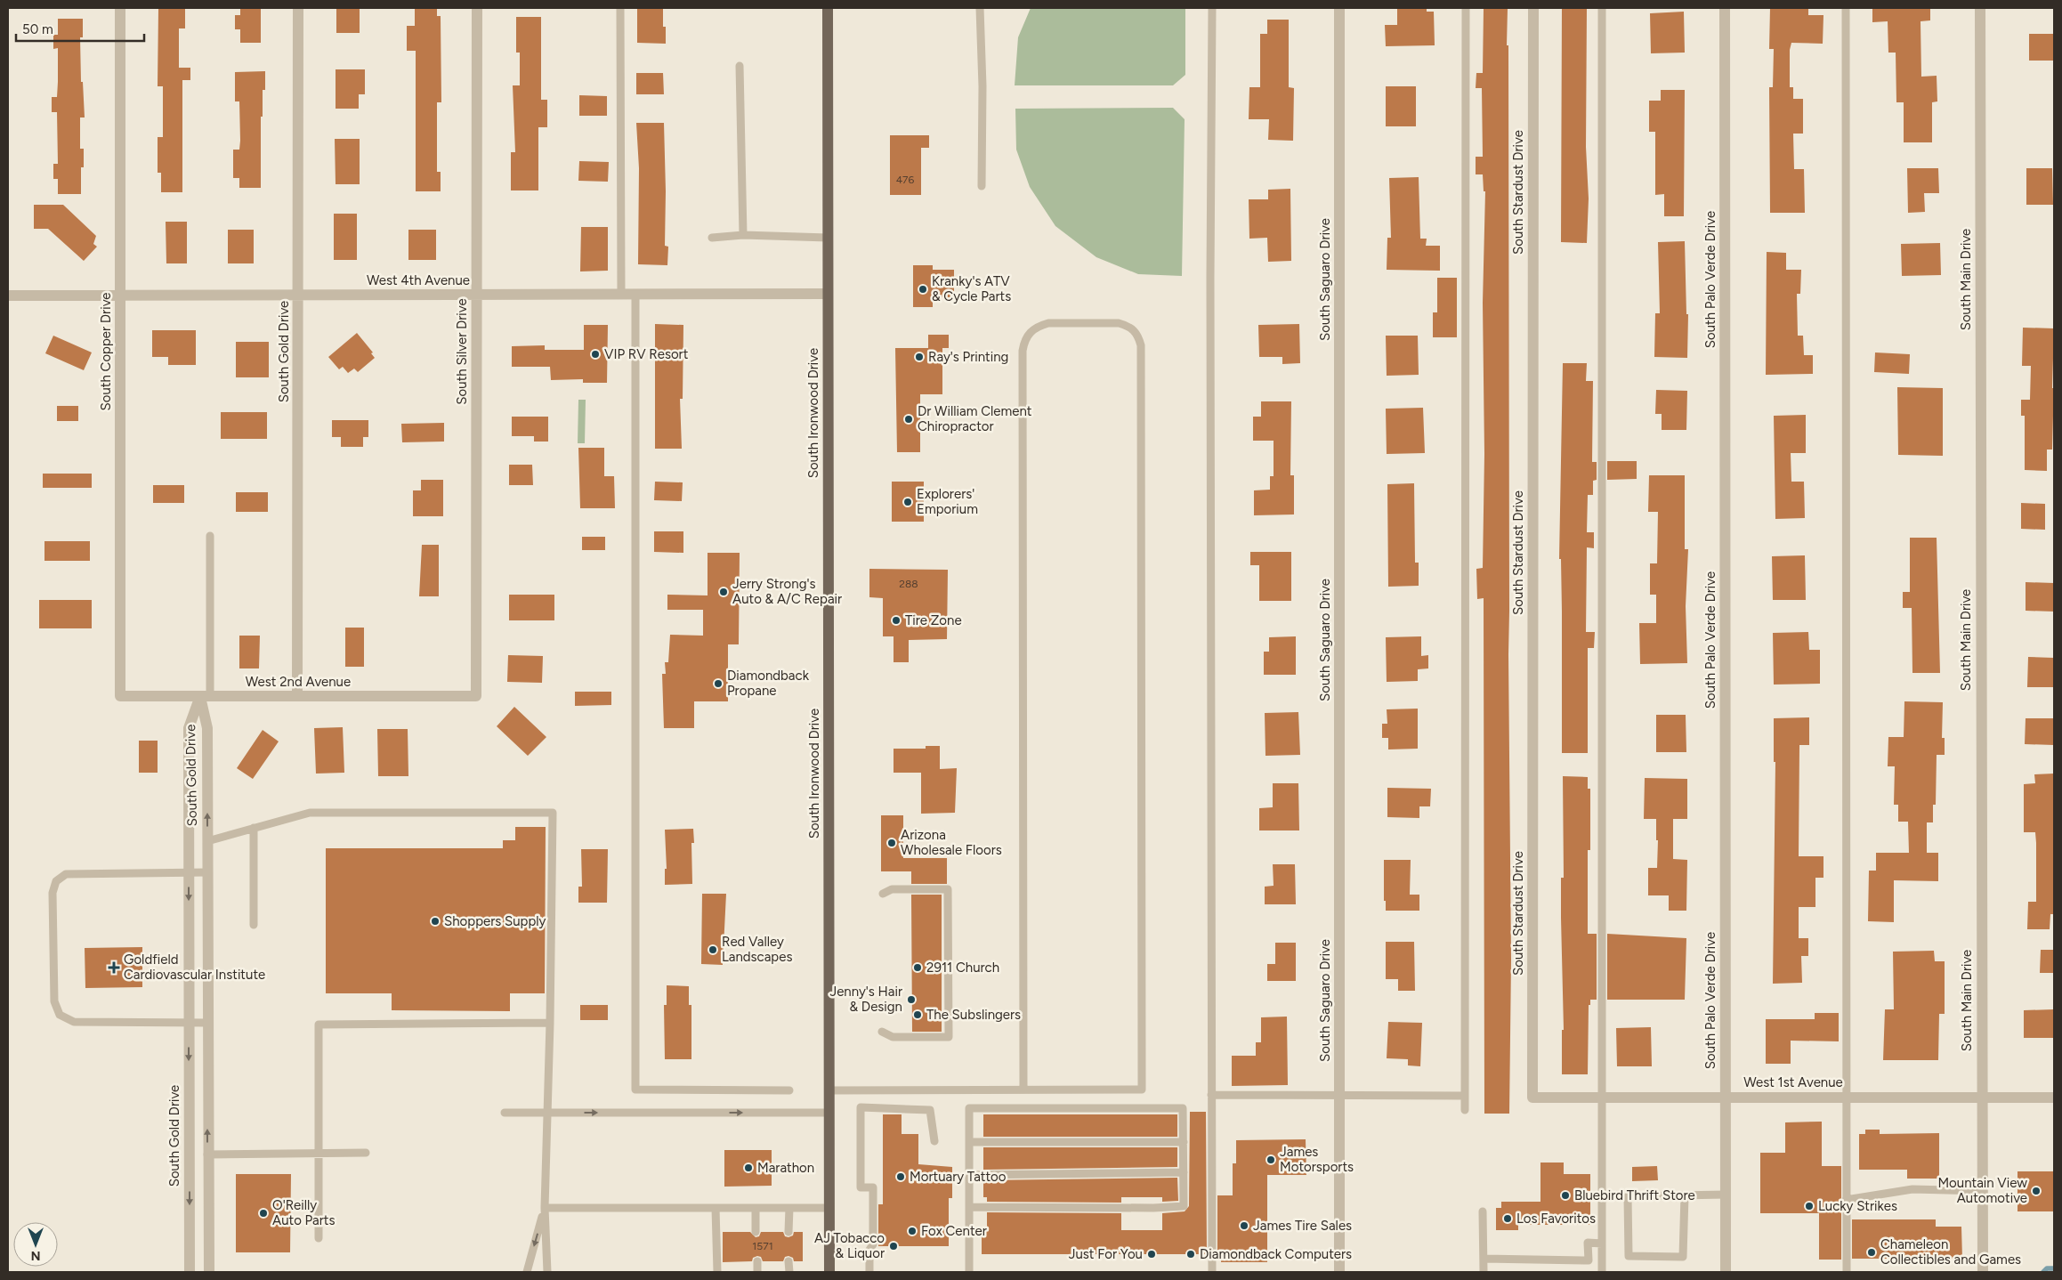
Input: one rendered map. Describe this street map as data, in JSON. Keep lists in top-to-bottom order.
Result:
{
  "streets": {
    "main road": ["South Ironwood Drive"],
    "street": [
      "South Stardust Drive",
      "South Saguaro Drive",
      "South Palo Verde Drive",
      "South Main Drive",
      "West 4th Avenue",
      "South Copper Drive",
      "South Gold Drive",
      "South Silver Drive",
      "West 2nd Avenue",
      "West 1st Avenue"
    ]
  },
  "crossings": [
    ["South Stardust Drive", "West 1st Avenue"],
    ["South Palo Verde Drive", "West 1st Avenue"],
    ["South Main Drive", "West 1st Avenue"],
    ["West 4th Avenue", "South Copper Drive"],
    ["West 4th Avenue", "South Gold Drive"],
    ["West 4th Avenue", "South Silver Drive"],
    ["West 4th Avenue", "South Ironwood Drive"],
    ["South Copper Drive", "West 2nd Avenue"],
    ["South Gold Drive", "West 2nd Avenue"],
    ["South Silver Drive", "West 2nd Avenue"]
  ],
  "places": {
    "other": [
      "Kranky's ATV & Cycle Parts",
      "VIP RV Resort",
      "Ray's Printing",
      "Dr William Clement Chiropractor",
      "Explorers' Emporium",
      "Jerry Strong's Auto & A/C Repair",
      "Tire Zone",
      "Diamondback Propane",
      "Arizona Wholesale Floors",
      "Shoppers Supply",
      "Red Valley Landscapes",
      "2911 Church",
      "Jenny's Hair & Design",
      "The Subslingers",
      "James Motorsports",
      "Marathon",
      "Mortuary Tattoo",
      "Mountain View Automotive",
      "Bluebird Thrift Store",
      "Lucky Strikes",
      "O'Reilly Auto Parts",
      "Los Favoritos",
      "James Tire Sales",
      "Fox Center",
      "AJ Tobacco & Liquor",
      "Chameleon Collectibles and Games",
      "Just For You",
      "Diamondback Computers"
    ],
    "health": ["Goldfield Cardiovascular Institute"]
  },
  "house_numbers": ["476", "288", "1571"],
  "scale_bar": "50 m",
  "north": "bottom"
}
